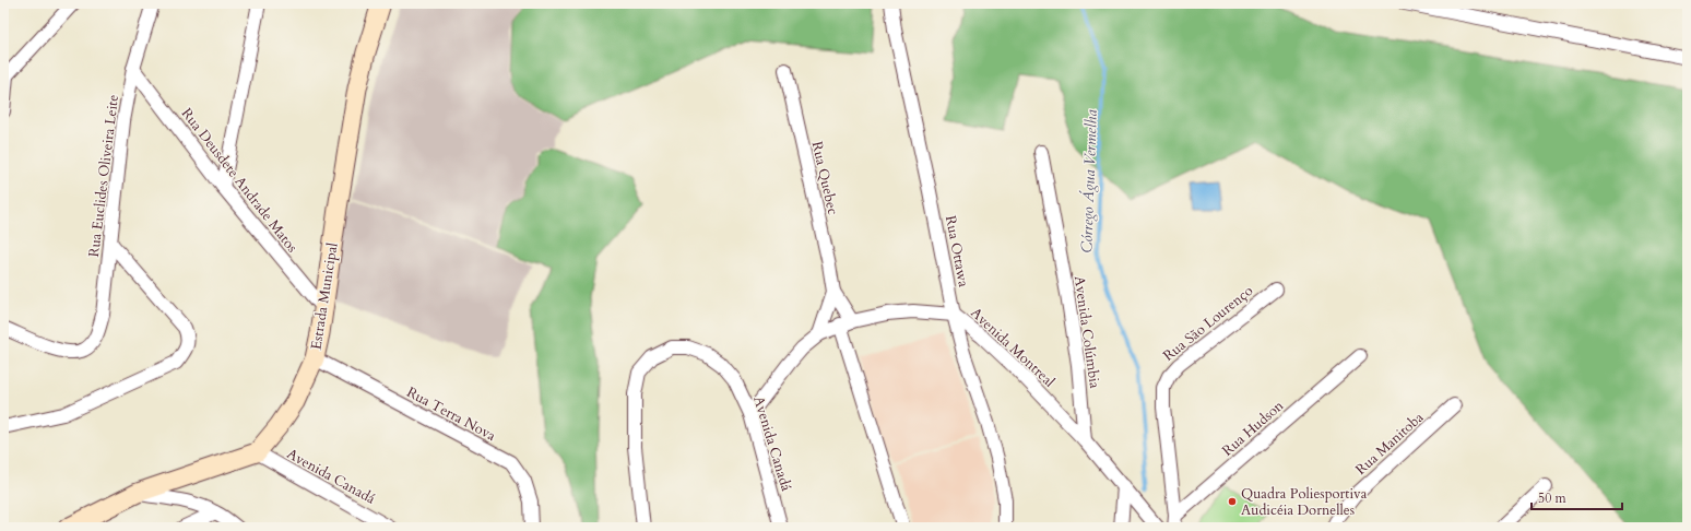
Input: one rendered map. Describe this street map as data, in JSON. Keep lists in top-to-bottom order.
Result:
{
  "streets": {
    "main road": ["Estrada Municipal"],
    "street": [
      "Rua Euclides Oliveira Leite",
      "Rua Quebec",
      "Rua Deusdete Andrade Matos",
      "Rua Ottawa",
      "Rua São Lourenço",
      "Avenida Colúmbia",
      "Avenida Montreal",
      "Rua Terra Nova",
      "Rua Hudson",
      "Avenida Canadá",
      "Rua Manitoba"
    ]
  },
  "crossings": [
    ["Rua Euclides Oliveira Leite", "Rua Deusdete Andrade Matos"],
    ["Rua Quebec", "Avenida Montreal"],
    ["Rua Deusdete Andrade Matos", "Estrada Municipal"],
    ["Rua Ottawa", "Avenida Montreal"],
    ["Estrada Municipal", "Rua Terra Nova"],
    ["Estrada Municipal", "Avenida Canadá"],
    ["Rua São Lourenço", "Rua Hudson"],
    ["Avenida Colúmbia", "Avenida Montreal"],
    ["Avenida Montreal", "Avenida Canadá"]
  ],
  "water": ["Córrego Água Vermelha"],
  "places": ["Quadra Poliesportiva Audicéia Dornelles"],
  "scale_bar": "50 m"
}
